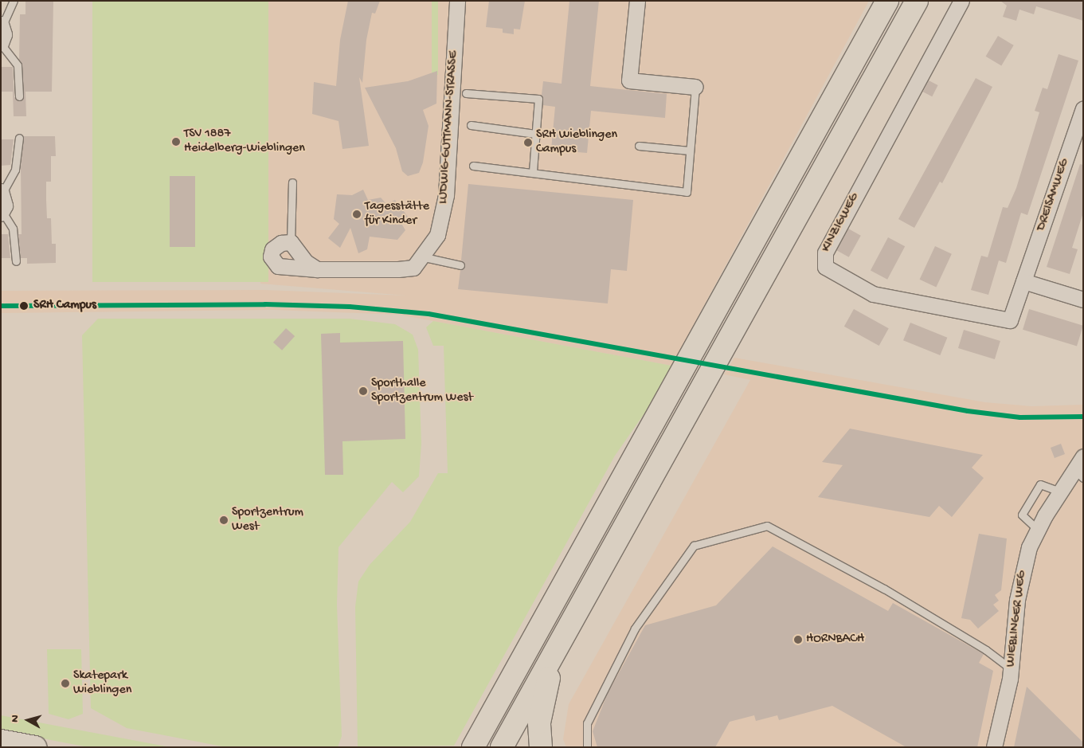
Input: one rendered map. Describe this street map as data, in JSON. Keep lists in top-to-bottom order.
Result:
{
  "streets": {
    "street": [
      "LUDWIG-GUTTMANN-STRASSE",
      "DREISAMWEG",
      "KINZIGWEG",
      "WIEBLINGER WEG"
    ]
  },
  "crossings": [
    ["DREISAMWEG", "KINZIGWEG"]
  ],
  "places": [
    "TSV 1887 Heidelberg-Wieblingen",
    "SRH Wieblingen Campus",
    "Tagesstätte für Kinder",
    "SRH Campus",
    "Sporthalle Sportzentrum West",
    "Sportzentrum West",
    "HORNBACH",
    "Skatepark Wieblingen"
  ],
  "north": "left"
}
